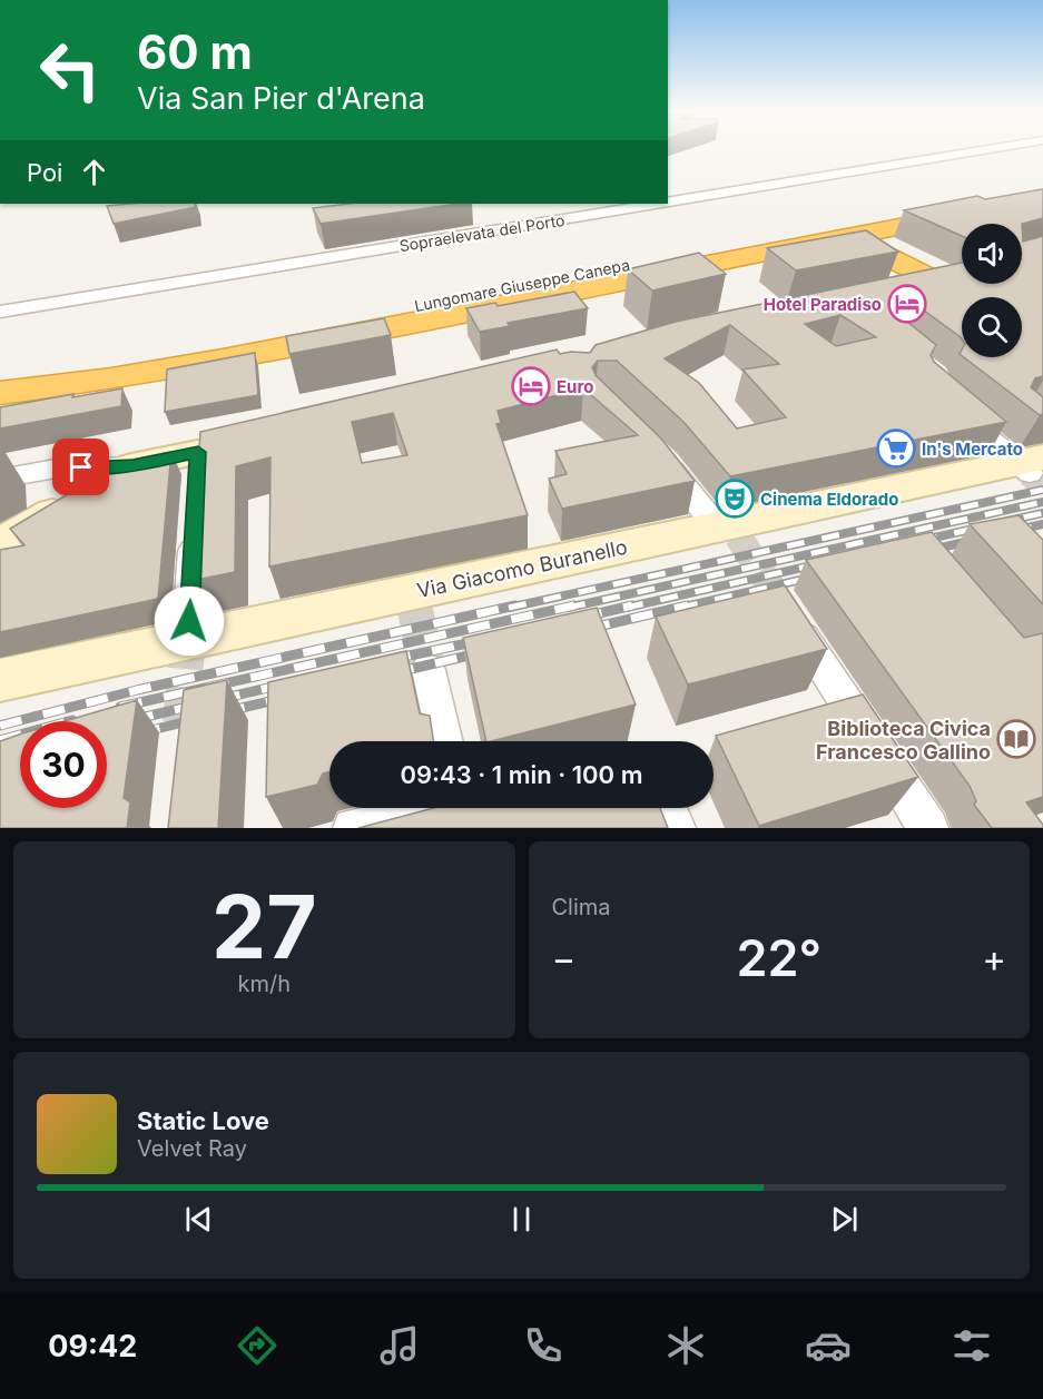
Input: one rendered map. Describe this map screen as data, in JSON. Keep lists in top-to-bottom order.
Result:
{
  "streets": {
    "highway": ["Lungomare Giuseppe Canepa"],
    "street": ["Sopraelevata del Porto", "Via Giacomo Buranello"]
  },
  "places": {
    "hotel": ["Hotel Paradiso", "Euro"],
    "supermarket": ["In's Mercato"],
    "theatre": ["Cinema Eldorado"],
    "library": ["Biblioteca Civica Francesco Gallino"]
  },
  "page": {
    "turn": ["60 m", "Via San Pier d'Arena"],
    "then": "Poi",
    "limit": "30",
    "trip": "09:43 · 1 min · 100 m",
    "tile": [
      ["27", "km/h"],
      "Clima"
    ],
    "heat": ["−", "22°", "+"],
    "song": ["Static Love", "Velvet Ray"],
    "tabs": "09:42"
  }
}
